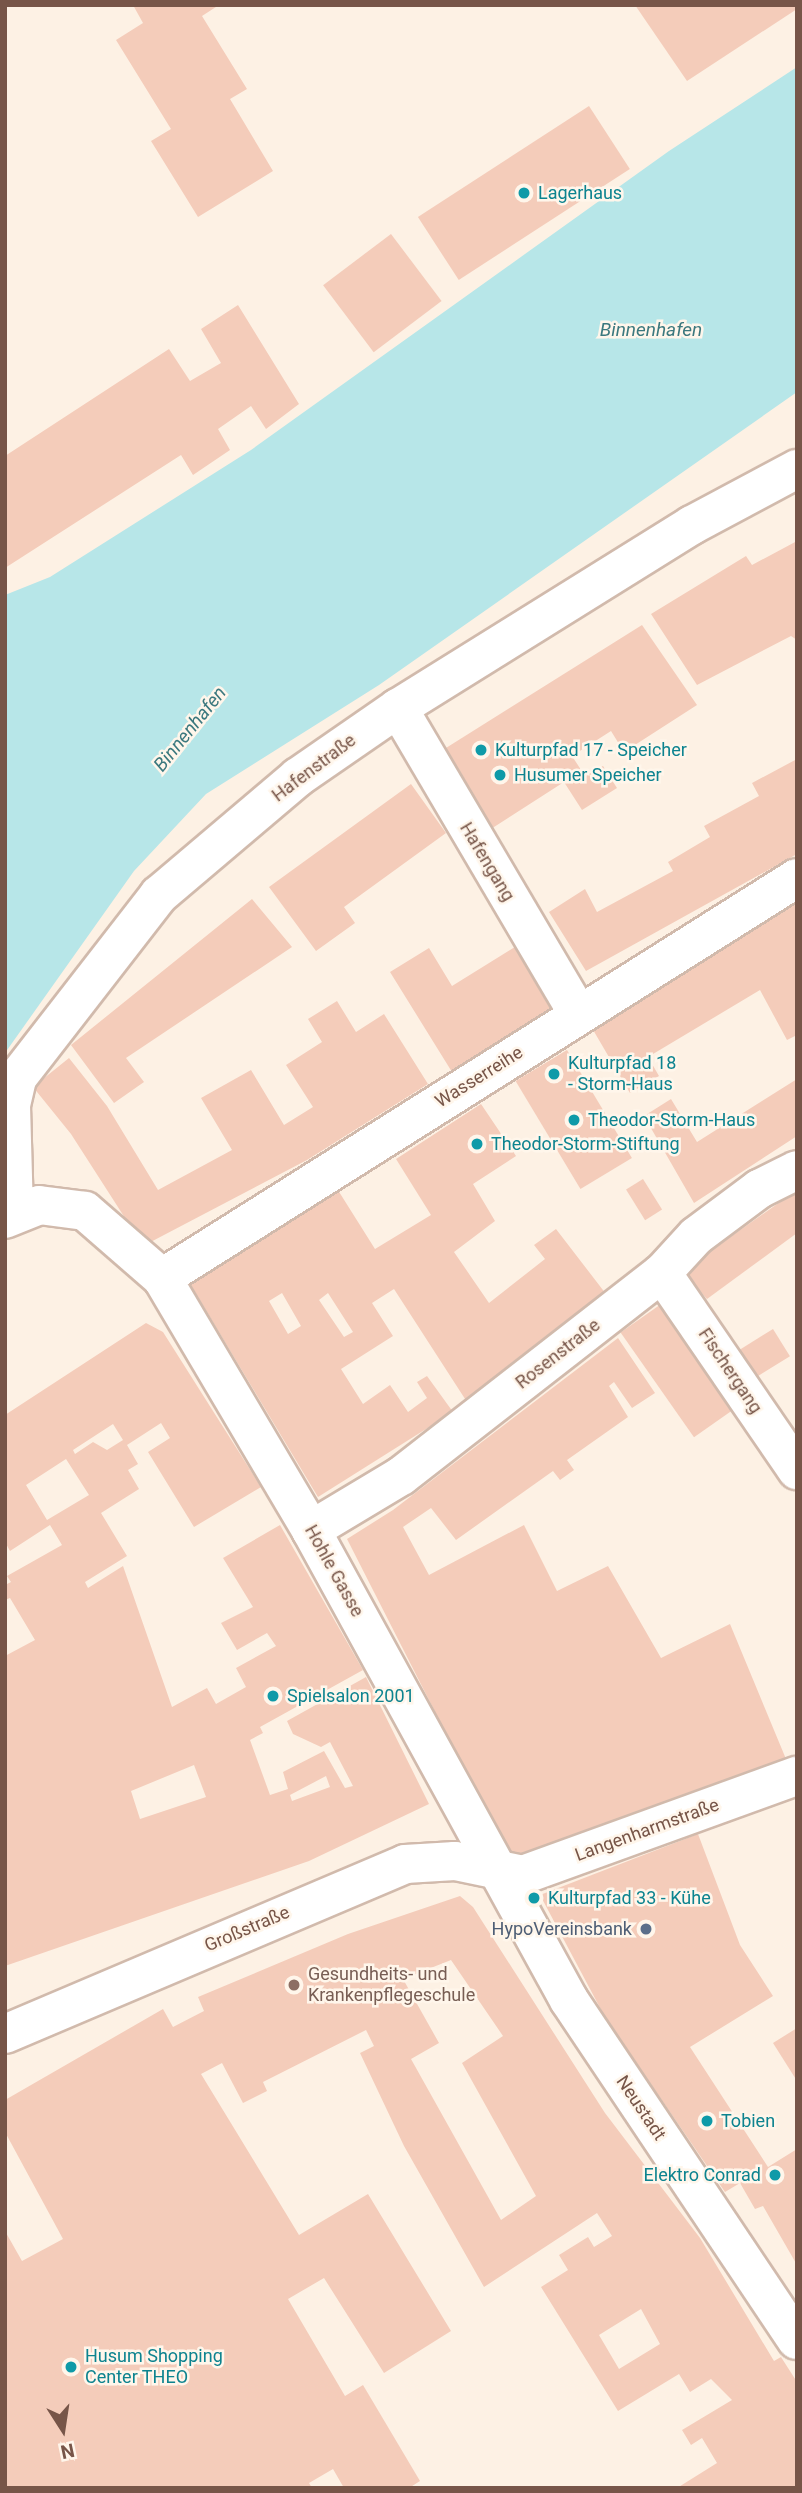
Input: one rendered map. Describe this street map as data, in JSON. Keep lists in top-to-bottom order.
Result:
{
  "streets": {
    "street": [
      "Hafenstraße",
      "Hafengang",
      "Wasserreihe",
      "Rosenstraße",
      "Fischergang",
      "Hohle Gasse",
      "Langenharmstraße",
      "Großstraße",
      "Neustadt"
    ]
  },
  "crossings": [
    ["Hafenstraße", "Hafengang"],
    ["Hafenstraße", "Hohle Gasse"],
    ["Hafengang", "Wasserreihe"],
    ["Wasserreihe", "Hohle Gasse"],
    ["Rosenstraße", "Fischergang"],
    ["Rosenstraße", "Hohle Gasse"],
    ["Hohle Gasse", "Langenharmstraße"],
    ["Hohle Gasse", "Großstraße"],
    ["Hohle Gasse", "Neustadt"],
    ["Langenharmstraße", "Großstraße"],
    ["Langenharmstraße", "Neustadt"],
    ["Großstraße", "Neustadt"]
  ],
  "water": ["Binnenhafen"],
  "places": [
    "Lagerhaus",
    "Kulturpfad 17 - Speicher",
    "Husumer Speicher",
    "Kulturpfad 18 - Storm-Haus",
    "Theodor-Storm-Haus",
    "Theodor-Storm-Stiftung",
    "Spielsalon 2001",
    "Kulturpfad 33 - Kühe",
    "HypoVereinsbank",
    "Gesundheits- und Krankenpflegeschule",
    "Tobien",
    "Elektro Conrad",
    "Husum Shopping Center THEO"
  ],
  "north": "bottom"
}
